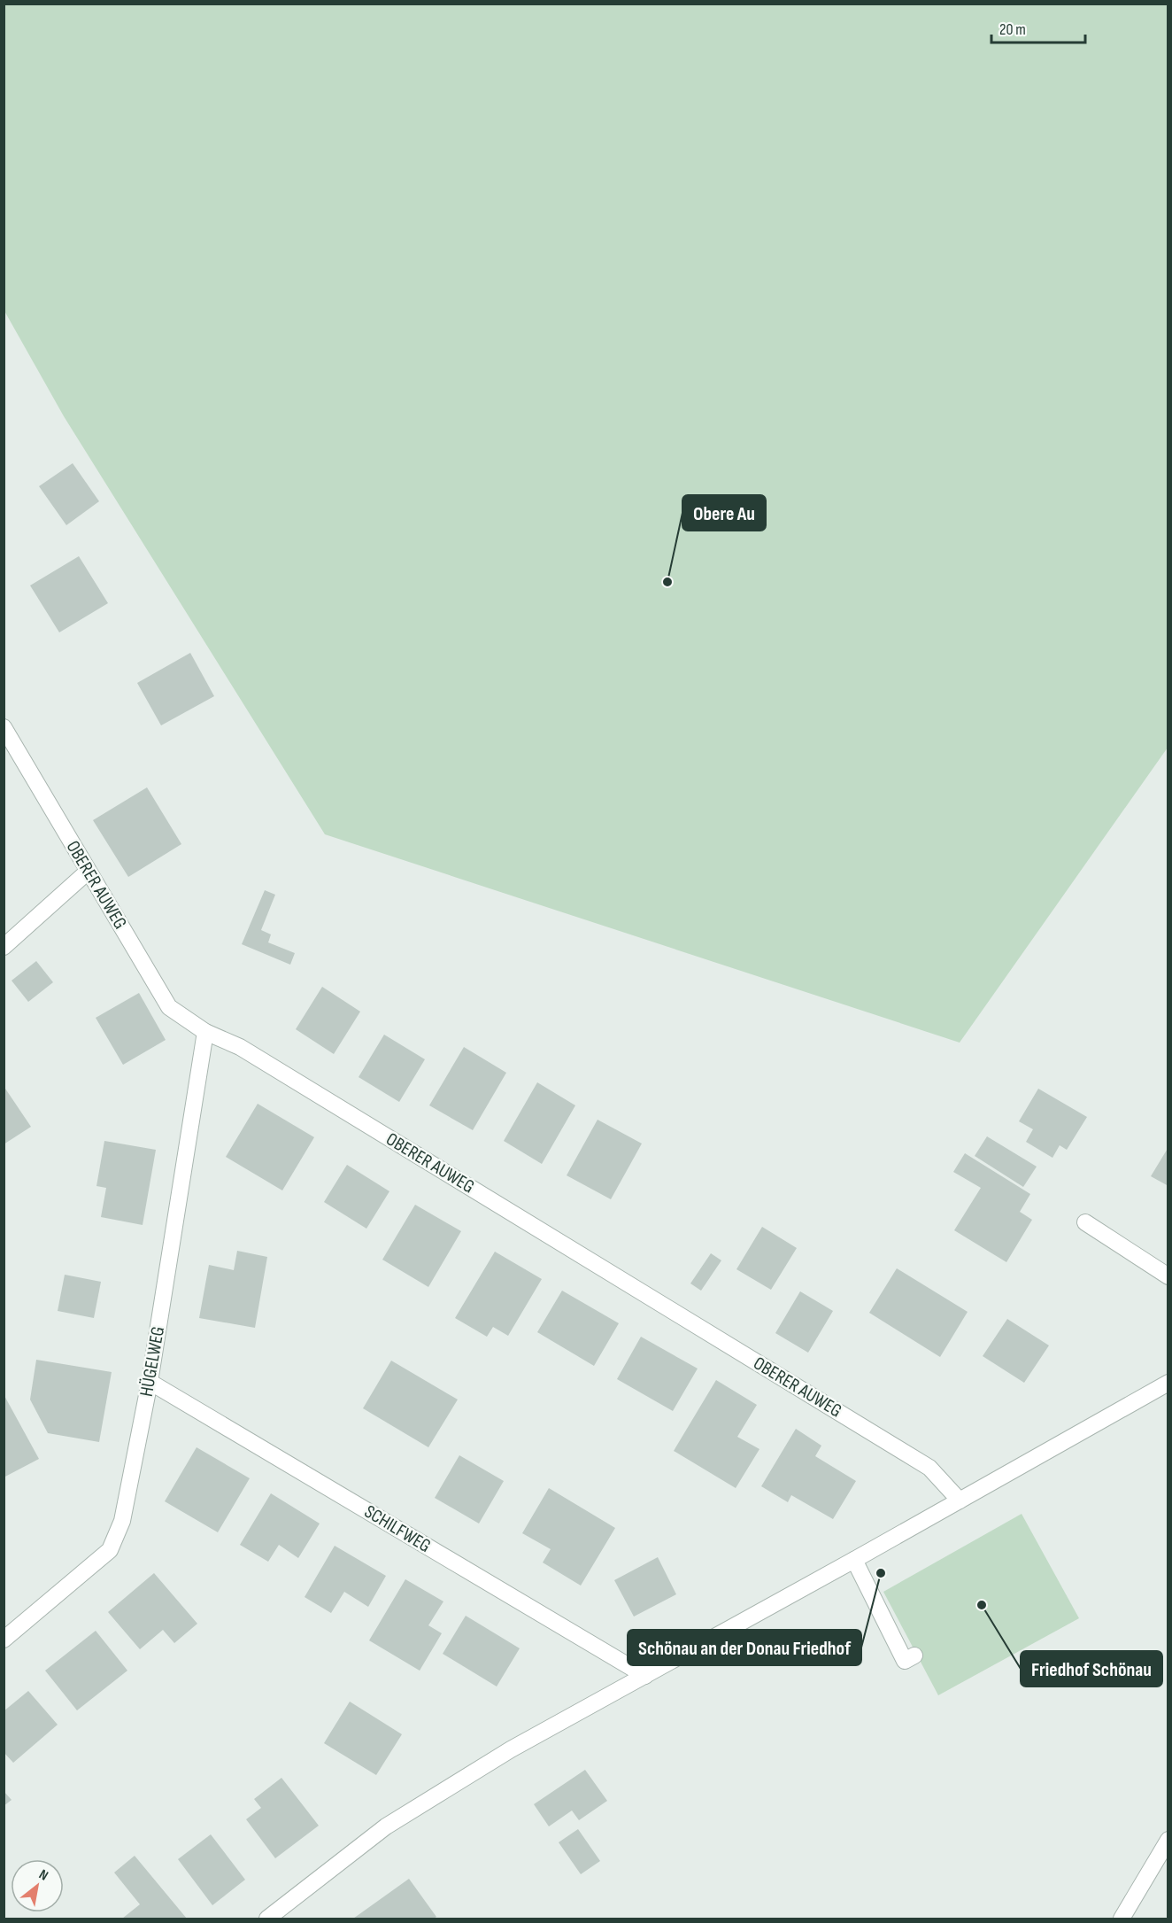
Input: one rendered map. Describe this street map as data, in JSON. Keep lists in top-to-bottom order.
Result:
{
  "streets": {
    "street": ["OBERER AUWEG", "HÜGELWEG", "SCHILFWEG"]
  },
  "crossings": [
    ["OBERER AUWEG", "HÜGELWEG"],
    ["HÜGELWEG", "SCHILFWEG"]
  ],
  "places": ["Obere Au", "Schönau an der Donau Friedhof", "Friedhof Schönau"],
  "scale_bar": "20 m",
  "north": "top right"
}
